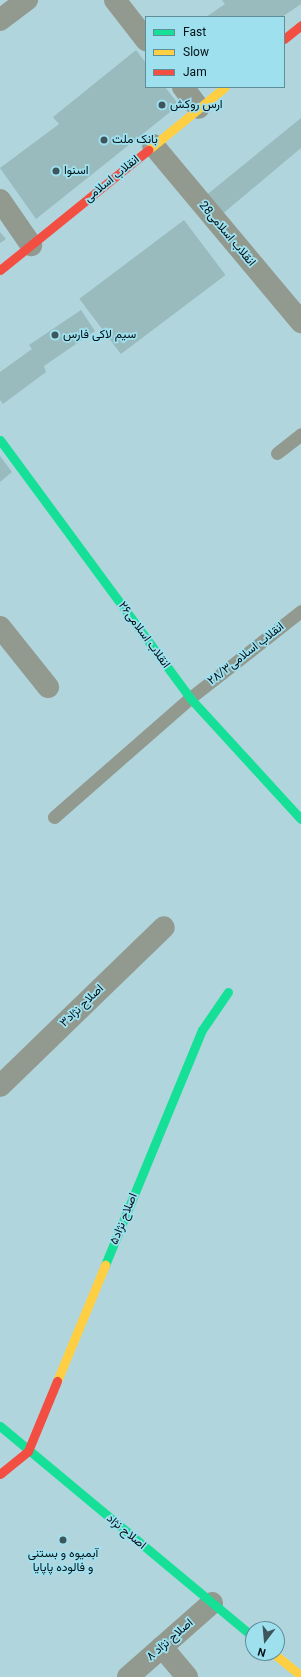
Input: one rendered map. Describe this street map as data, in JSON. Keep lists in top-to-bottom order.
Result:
{
  "streets": {
    "street": [
      "انقلاب اسلامی",
      "28انقلاب اسلامی",
      "انقلاب اسلامی۲۶",
      "اصلاح نژاد۳",
      "اصلاح نژاد۵",
      "اصلاح نژاد",
      "۸ اصلاح نژاد"
    ],
    "lane": ["انقلاب اسلامی۲۸/۳"]
  },
  "crossings": [
    ["انقلاب اسلامی", "28انقلاب اسلامی"],
    ["انقلاب اسلامی۲۶", "انقلاب اسلامی۲۸/۳"],
    ["اصلاح نژاد۵", "اصلاح نژاد"],
    ["اصلاح نژاد", "۸ اصلاح نژاد"]
  ],
  "places": [
    "ارس روکش",
    "بانک ملت",
    "اسنوا",
    "سیم لاکی فارس",
    "آبمیوه و بستنی و فالوده پاپایا"
  ],
  "legend": ["Fast", "Slow", "Jam"],
  "north": "bottom"
}
